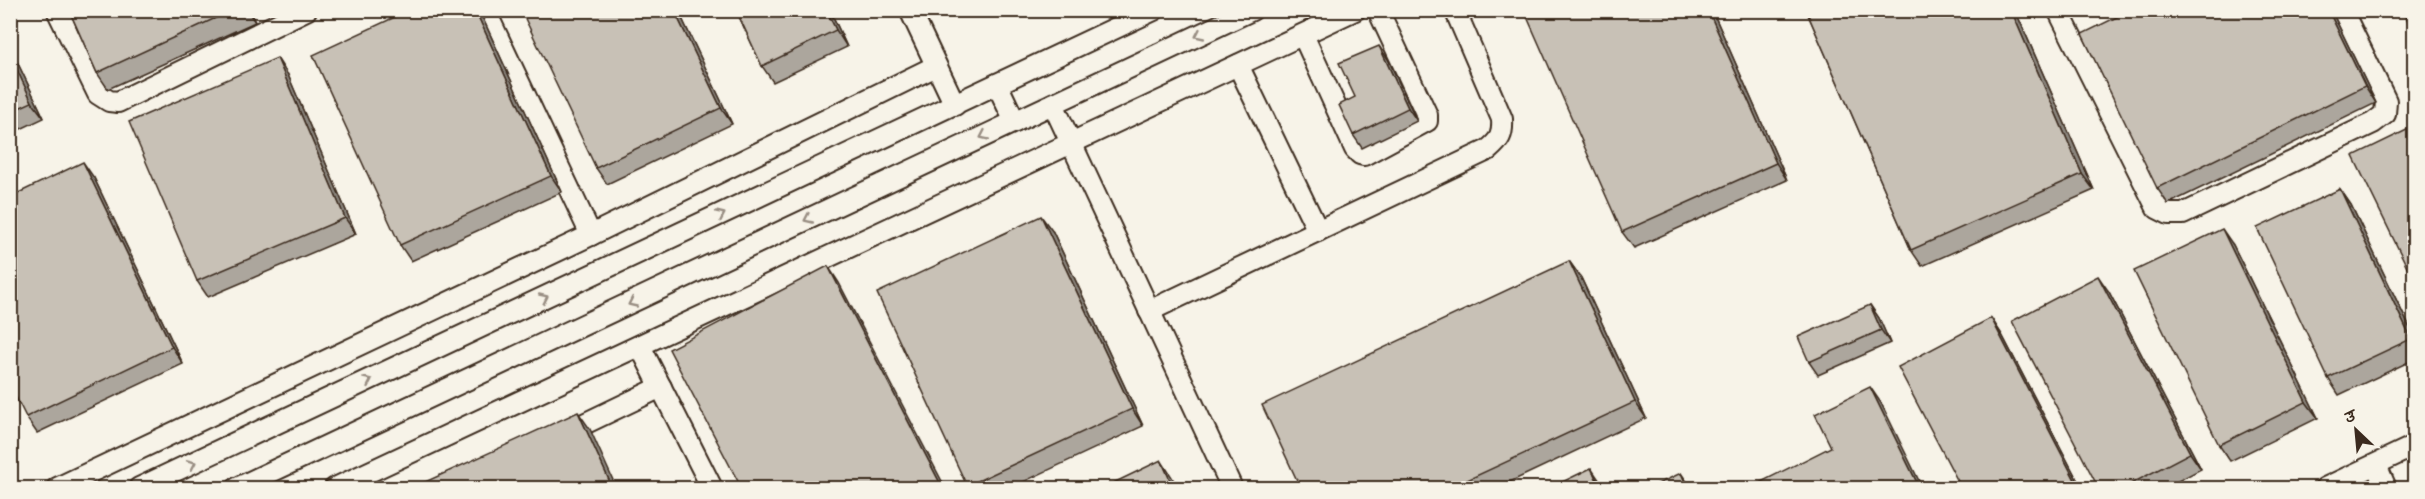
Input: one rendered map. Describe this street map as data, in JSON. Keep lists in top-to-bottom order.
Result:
{
  "north": "top left"
}
